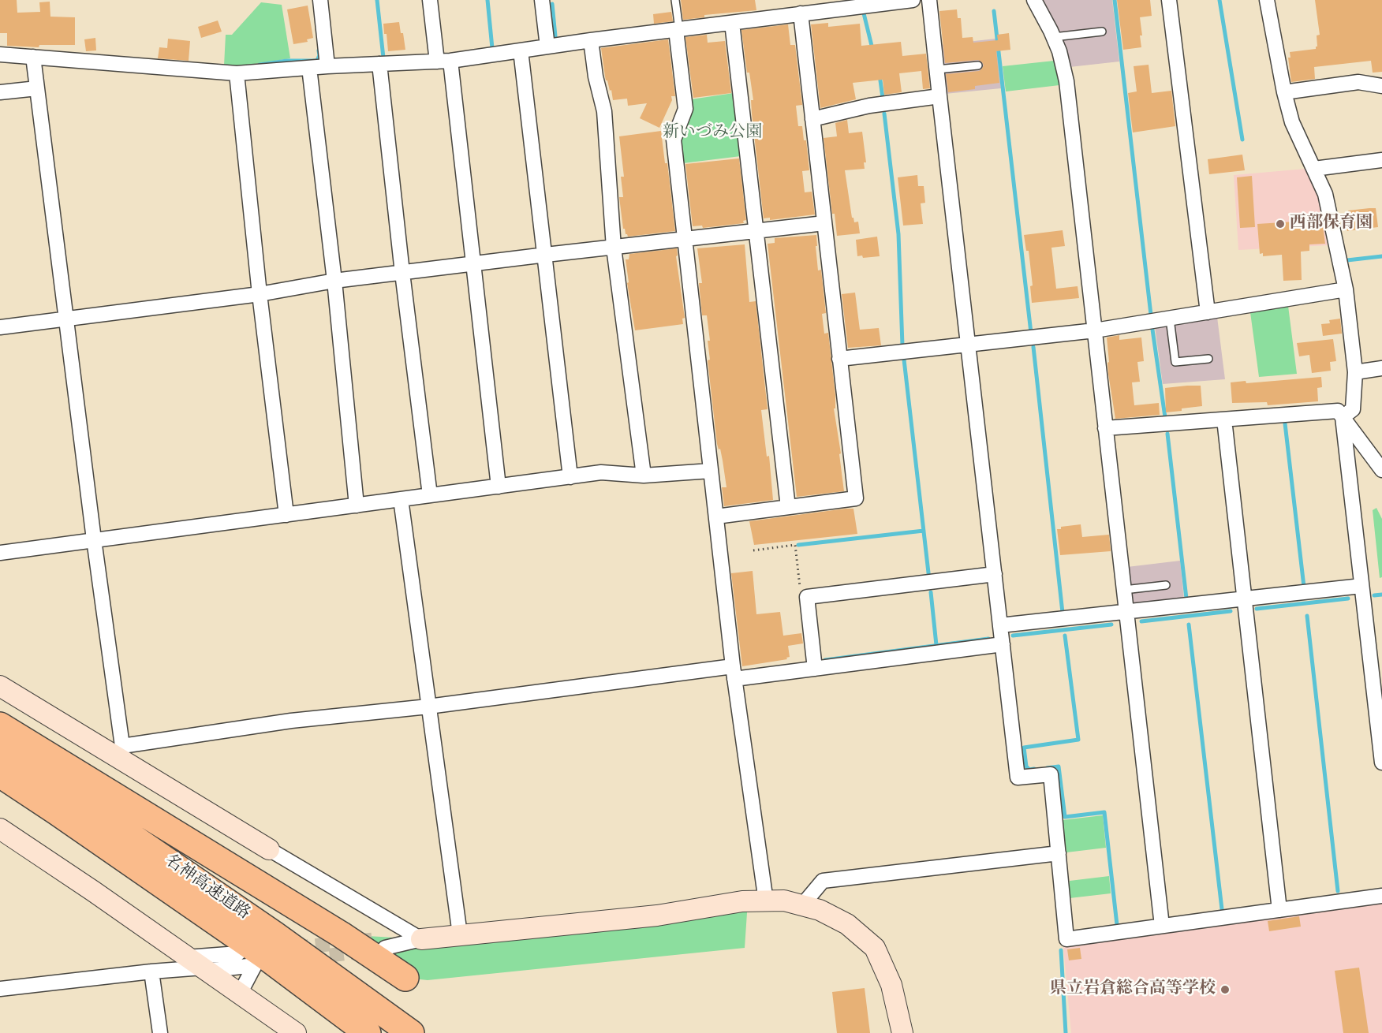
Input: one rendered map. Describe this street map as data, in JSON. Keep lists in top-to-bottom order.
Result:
{
  "streets": {
    "highway": ["名神高速道路"]
  },
  "parks": ["新いづみ公園"],
  "places": ["西部保育園", "県立岩倉総合高等学校"]
}
